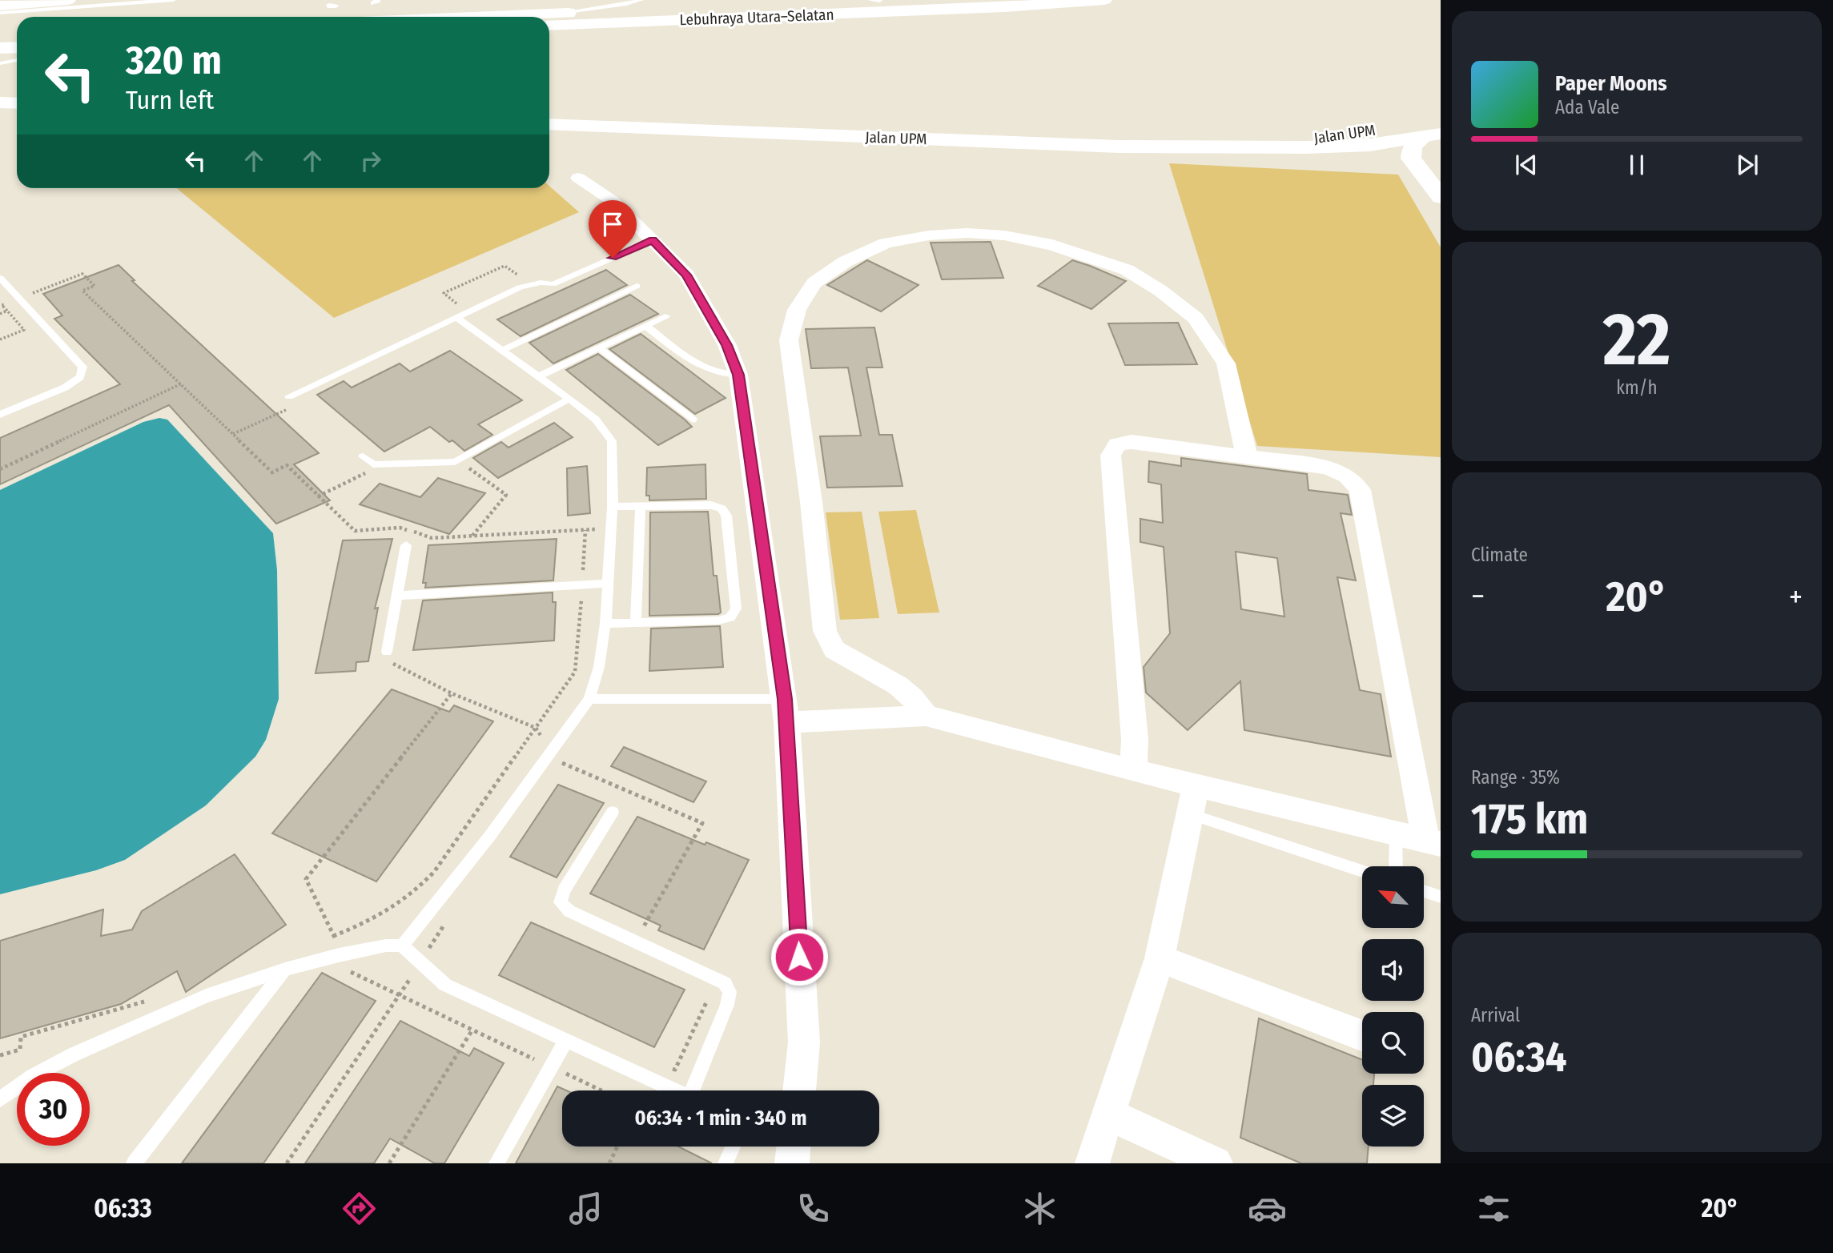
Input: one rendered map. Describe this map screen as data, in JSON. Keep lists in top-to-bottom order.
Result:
{
  "streets": {
    "main road": ["Lebuhraya Utara–Selatan", "Jalan UPM"]
  },
  "north": "top left",
  "page": {
    "turn": ["320 m", "Turn left"],
    "song": ["Paper Moons", "Ada Vale"],
    "tile": [
      ["22", "km/h"],
      "Climate",
      ["Range · 35%", "175 km"],
      ["Arrival", "06:34"]
    ],
    "heat": ["−", "20°", "+"],
    "limit": "30",
    "trip": "06:34 · 1 min · 340 m",
    "tabs": ["06:33", "20°"]
  }
}
